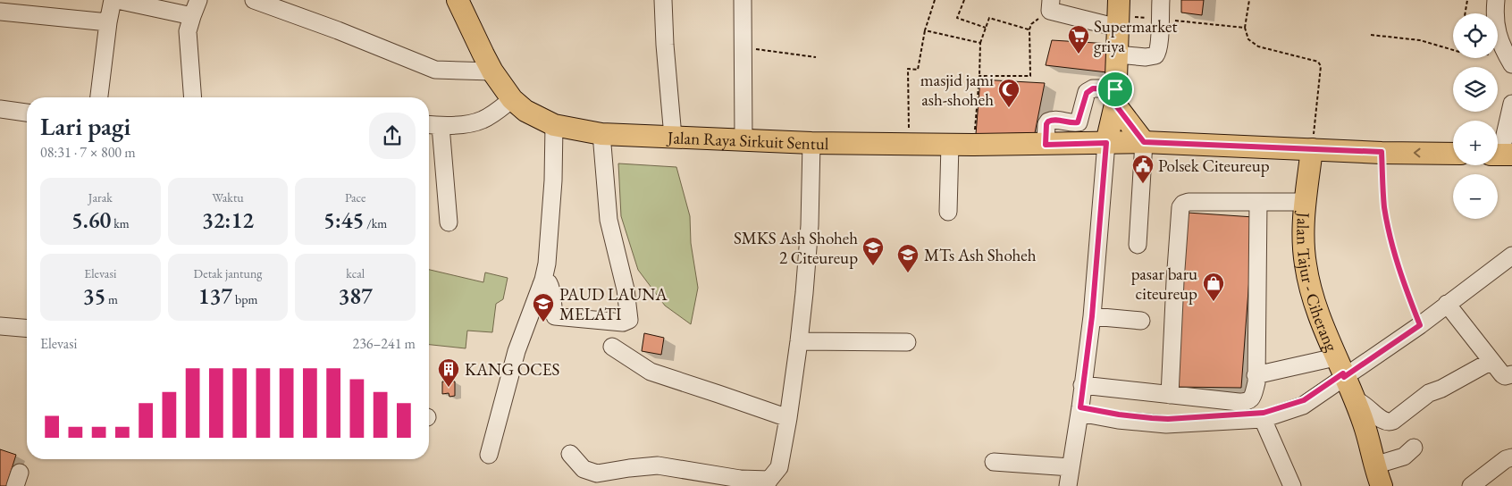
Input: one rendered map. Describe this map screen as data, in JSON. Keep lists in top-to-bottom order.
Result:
{
  "streets": {
    "main road": ["Jalan Raya Sirkuit Sentul", "Jalan Tajur - Ciherang"]
  },
  "crossings": [
    ["Jalan Raya Sirkuit Sentul", "Jalan Tajur - Ciherang"]
  ],
  "places": {
    "supermarket": ["Supermarket griya"],
    "mosque": ["masjid jami ash-shoheh"],
    "public building": ["Polsek Citeureup"],
    "school or university": ["SMKS Ash Shoheh 2 Citeureup", "MTs Ash Shoheh", "PAUD LAUNA MELATI"],
    "shop": ["pasar baru citeureup"],
    "building": ["KANG OCES"]
  },
  "page": {
    "map_buttons": ["+", "−"],
    "heading": ["Lari pagi", "08:31 · 7 × 800 m"],
    "stats": [
      ["Jarak", "5.60 km"],
      ["Waktu", "32:12"],
      ["Pace", "5:45 /km"],
      ["Elevasi", "35 m"],
      ["Detak jantung", "137 bpm"],
      ["kcal", "387"]
    ],
    "chart": ["Elevasi", "236–241 m"]
  }
}
